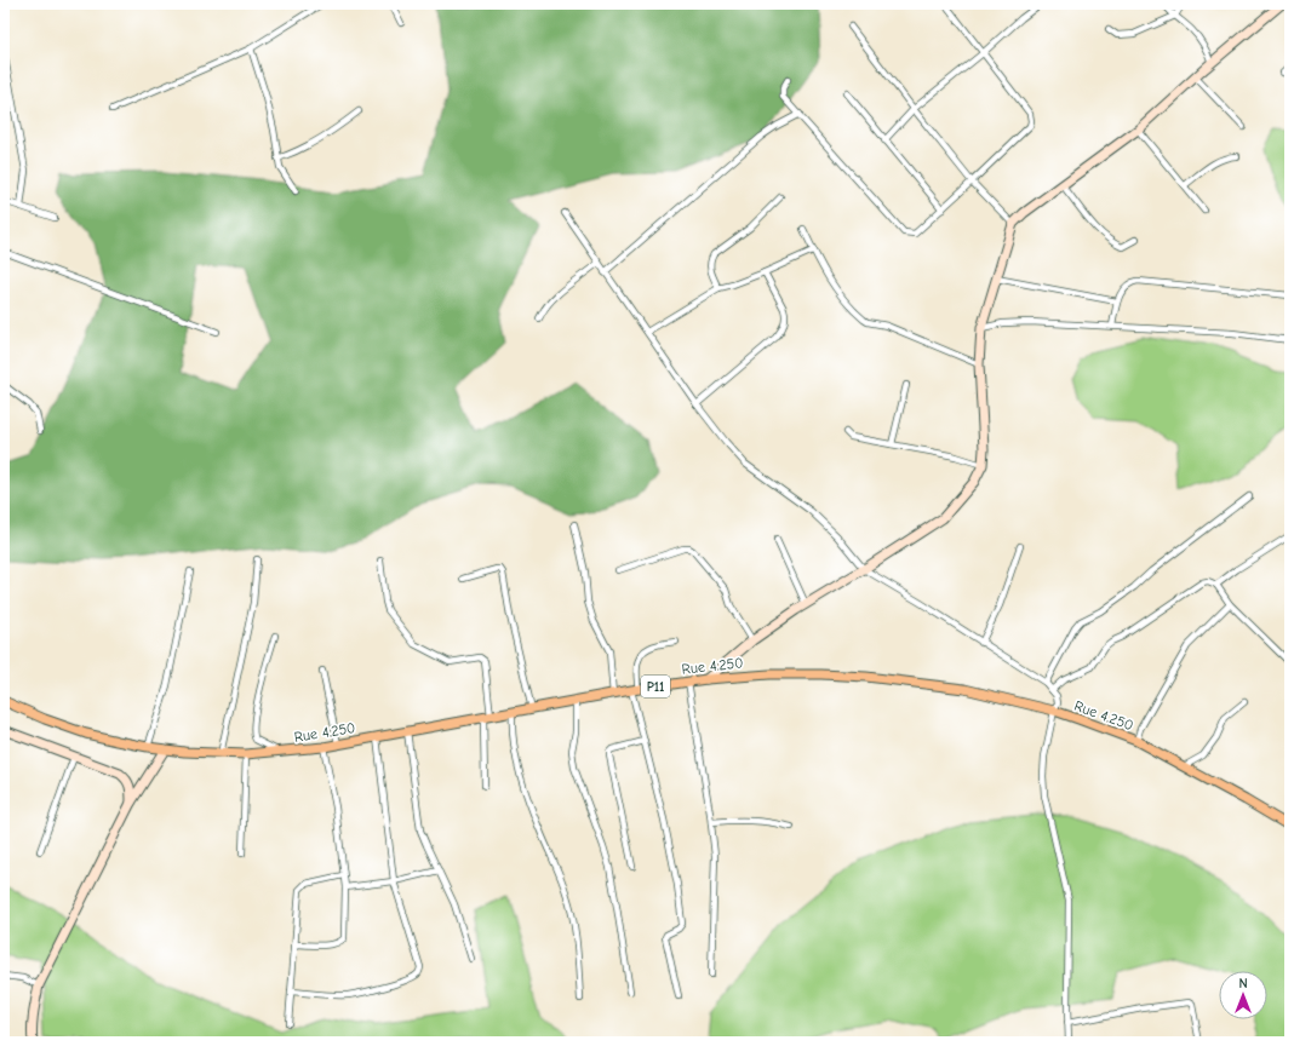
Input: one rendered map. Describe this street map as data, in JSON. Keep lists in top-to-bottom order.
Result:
{
  "streets": {
    "main road": ["Rue 4.250", "P11"]
  },
  "north": "top"
}
